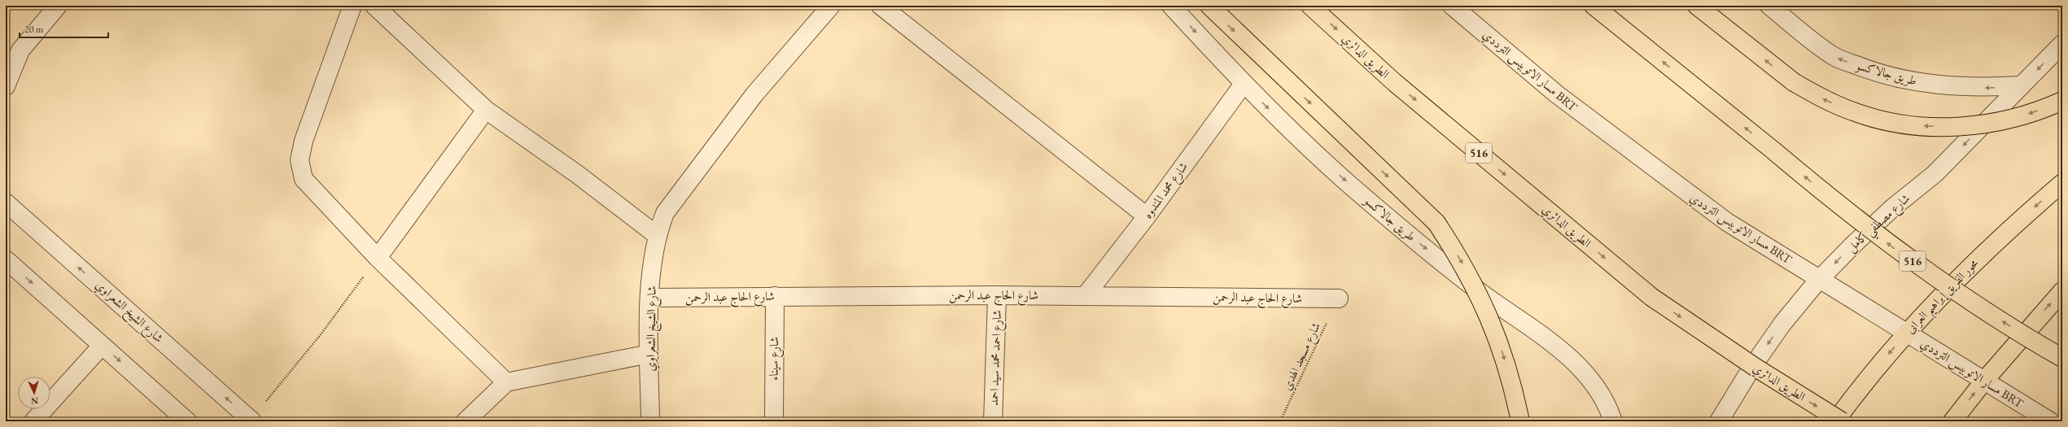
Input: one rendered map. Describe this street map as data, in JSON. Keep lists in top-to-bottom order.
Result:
{
  "streets": {
    "main road": ["الطريق الدائري", "516", "محور الفريق إبراهيم العرابى"],
    "street": [
      "مسار الاتوبيس الترددي BRT",
      "طريق جالاكسو",
      "شارع محمد المندوه",
      "شارع مصطفي كامل",
      "شارع الحاج عبد الرحمن",
      "شارع الشيخ الشعراوي",
      "شارع احمد محمد سيد احمد",
      "شارع سيناء"
    ],
    "path": ["شارع مسجد الهدي"]
  },
  "crossings": [
    ["طريق جالاكسو", "شارع محمد المندوه"],
    ["طريق جالاكسو", "شارع مصطفي كامل"],
    ["شارع محمد المندوه", "شارع الحاج عبد الرحمن"],
    ["شارع الحاج عبد الرحمن", "شارع الشيخ الشعراوي"],
    ["شارع الحاج عبد الرحمن", "شارع مسجد الهدي"],
    ["شارع الحاج عبد الرحمن", "شارع احمد محمد سيد احمد"],
    ["شارع الحاج عبد الرحمن", "شارع سيناء"]
  ],
  "one_way": ["شارع مصطفي كامل"],
  "scale_bar": "20 m",
  "north": "bottom"
}
